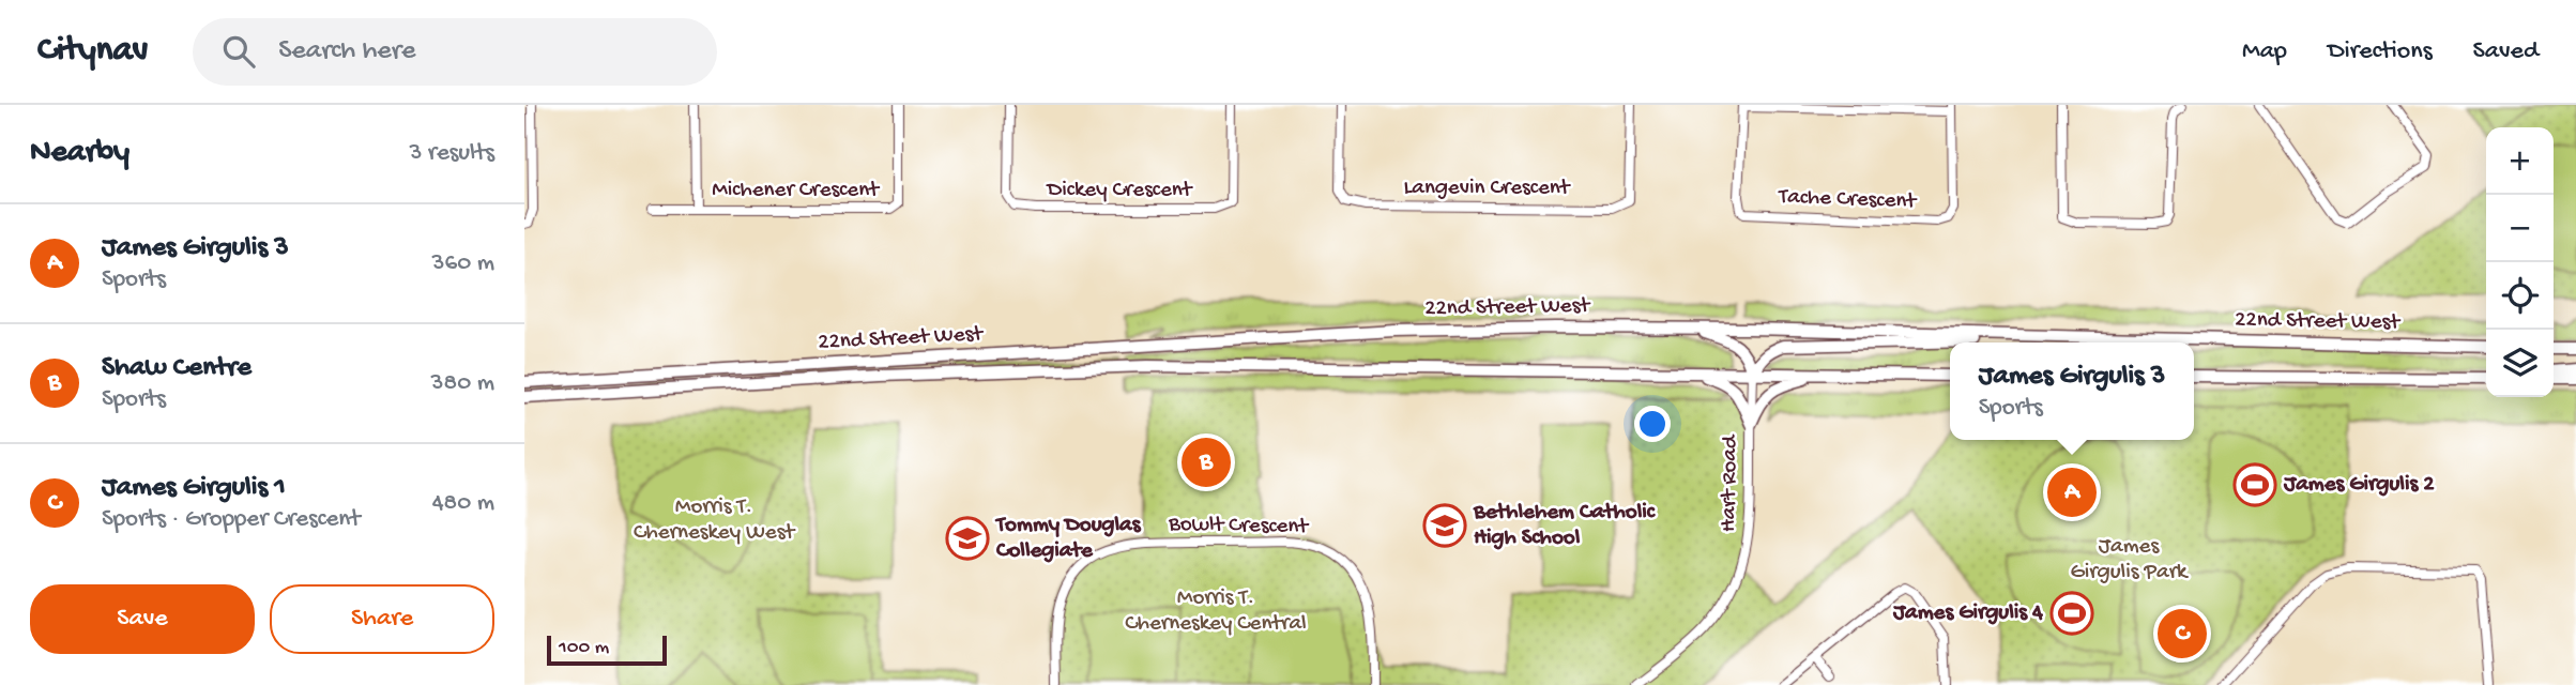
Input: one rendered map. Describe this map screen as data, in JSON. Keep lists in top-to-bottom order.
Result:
{
  "streets": {
    "highway": ["22nd Street West"],
    "street": [
      "Langevin Crescent",
      "Michener Crescent",
      "Dickey Crescent",
      "Tache Crescent",
      "Hart Road",
      "Bowlt Crescent"
    ]
  },
  "crossings": [
    ["22nd Street West", "Hart Road"]
  ],
  "parks": ["Morris T. Cherneskey West", "James Girgulis Park", "Morris T. Cherneskey Central"],
  "places": {
    "sports": ["James Girgulis 2", "James Girgulis 4"],
    "school or university": ["Bethlehem Catholic High School", "Tommy Douglas Collegiate"]
  },
  "scale_bar": "100 m",
  "page": {
    "header": "Citynav",
    "search": "Search here",
    "nav": ["Map", "Directions", "Saved"],
    "heading": ["Nearby", "3 results"],
    "map_buttons": ["+", "−"],
    "list": [
      {
        "mark": "A",
        "name": "James Girgulis 3",
        "note": "Sports",
        "value": "360 m"
      },
      {
        "mark": "B",
        "name": "Shaw Centre",
        "note": "Sports",
        "value": "380 m"
      },
      {
        "mark": "C",
        "name": "James Girgulis 1",
        "note": "Sports · Gropper Crescent",
        "value": "480 m"
      }
    ],
    "popup": ["James Girgulis 3", "Sports"],
    "pins": ["B", "A", "C"],
    "buttons": ["Save", "Share"],
    "scale": "100 m"
  }
}
